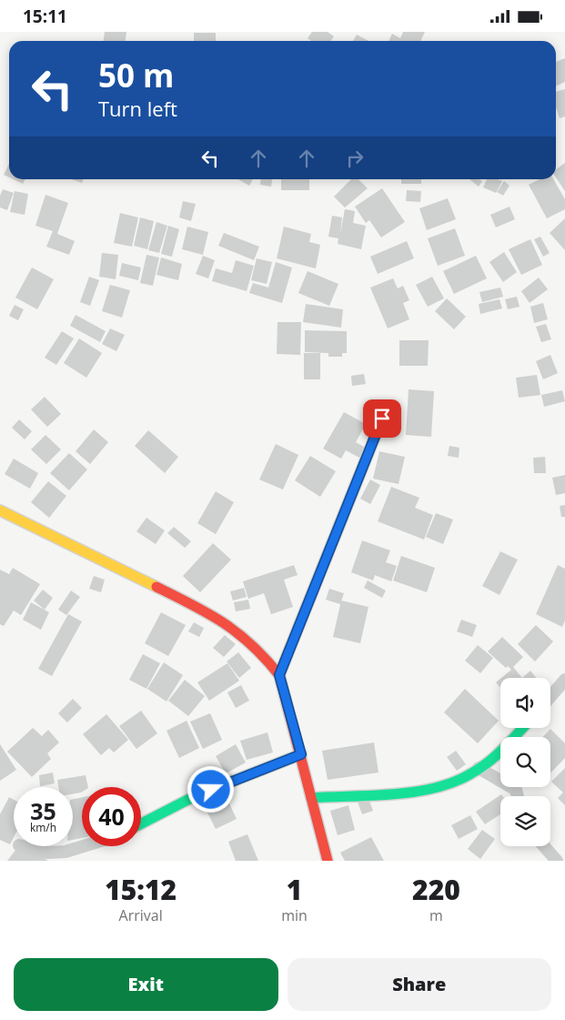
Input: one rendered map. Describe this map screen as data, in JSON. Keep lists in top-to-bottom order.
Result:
{
  "page": {
    "status": "15:11",
    "turn": ["50 m", "Turn left"],
    "speed": "35 km/h",
    "limit": "40",
    "eta": [
      "15:12",
      "Arrival",
      "1",
      "min",
      "220",
      "m"
    ],
    "buttons": ["Exit", "Share"]
  }
}
